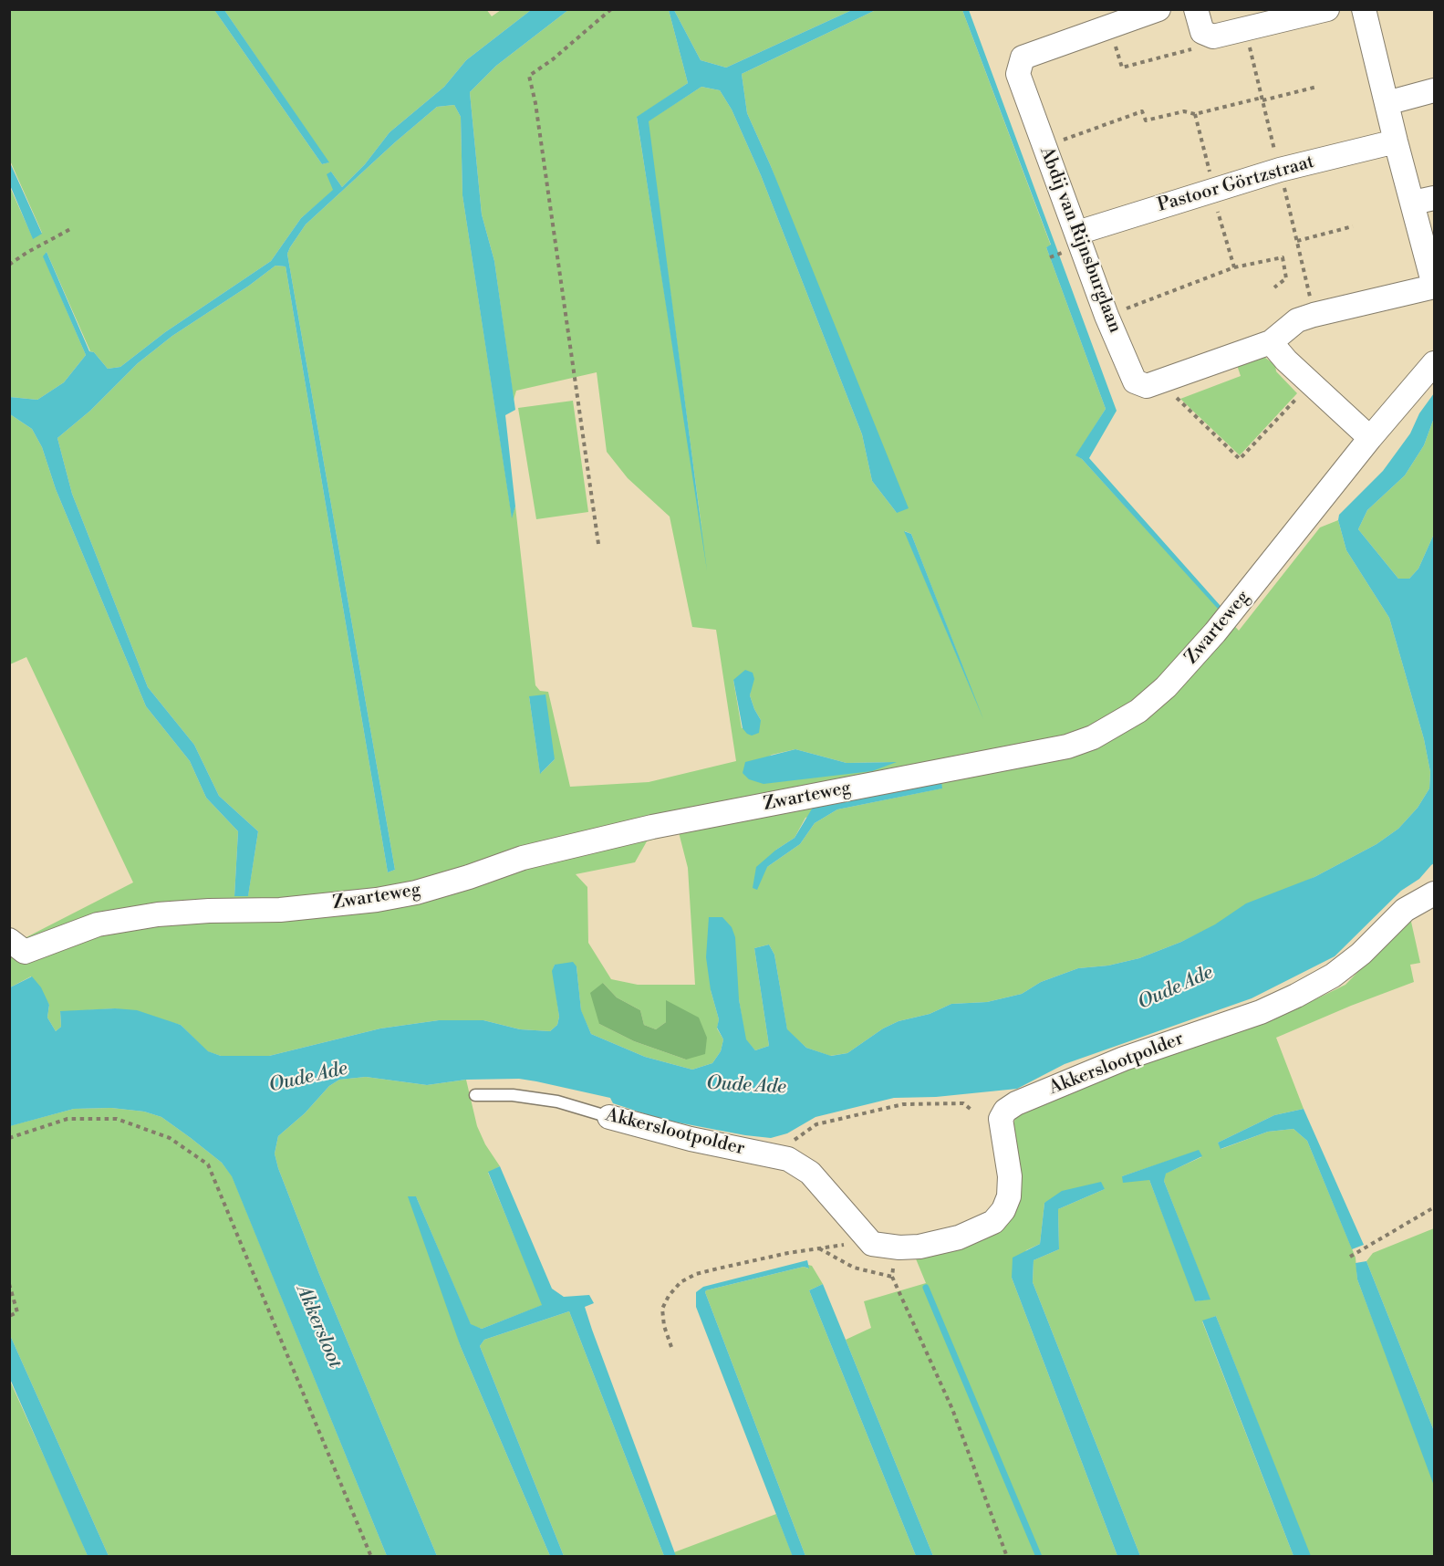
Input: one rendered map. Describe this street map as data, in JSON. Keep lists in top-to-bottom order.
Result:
{
  "streets": {
    "street": [
      "Pastoor Görtzstraat",
      "Abdij van Rijnsburglaan",
      "Zwarteweg",
      "Akkerslootpolder"
    ]
  },
  "crossings": [
    ["Pastoor Görtzstraat", "Abdij van Rijnsburglaan"]
  ],
  "water": ["Oude Ade", "Akkersloot"]
}
